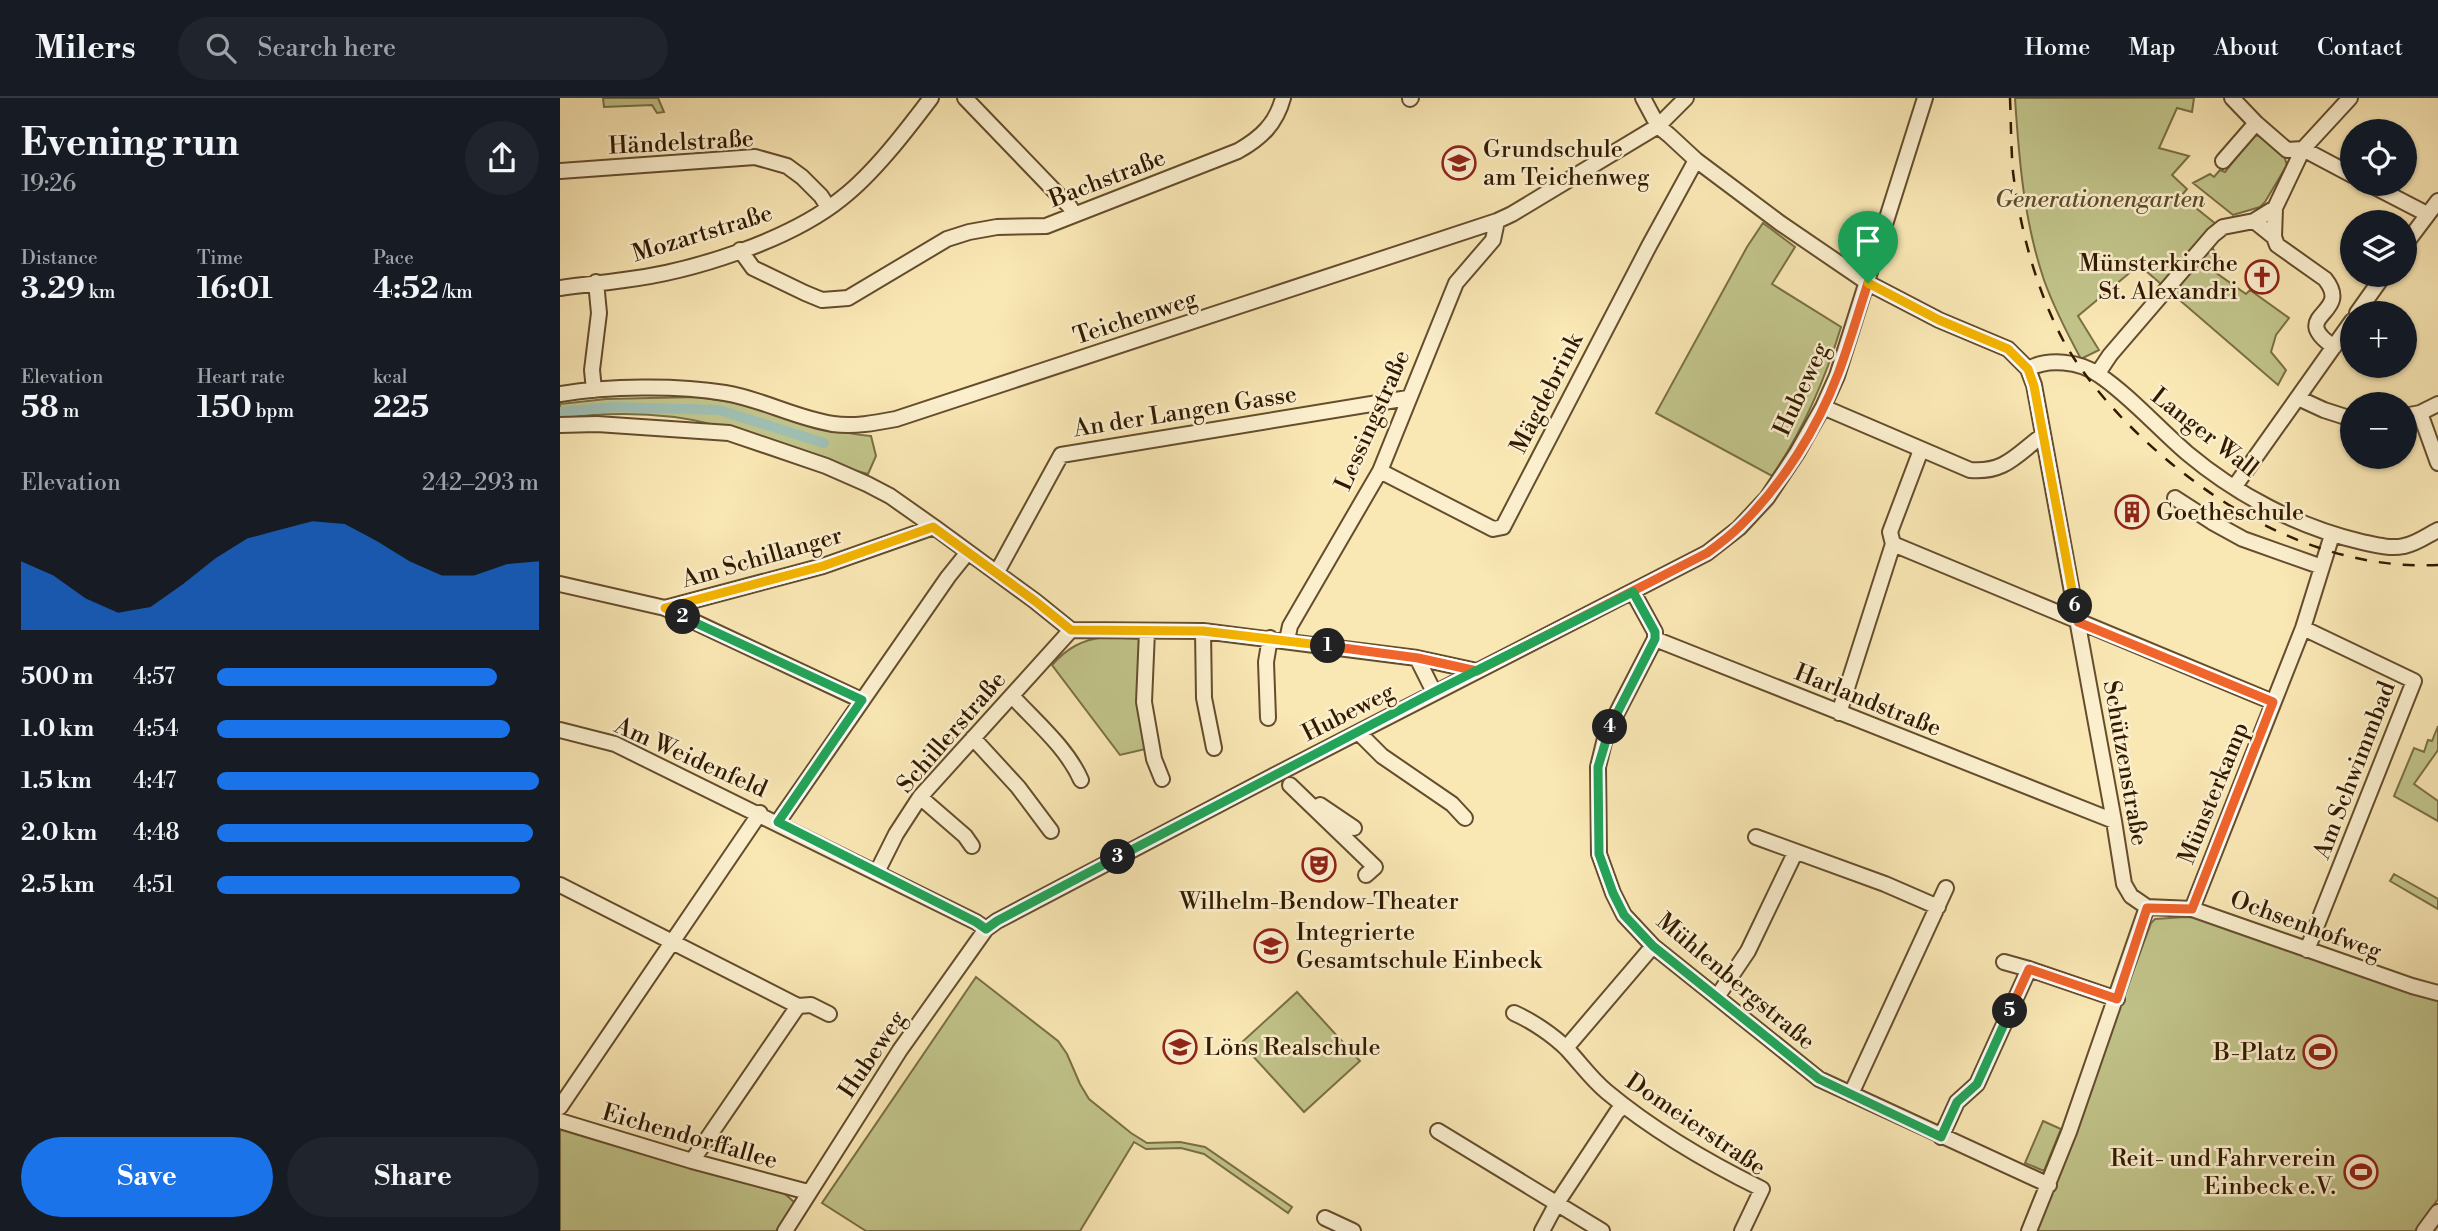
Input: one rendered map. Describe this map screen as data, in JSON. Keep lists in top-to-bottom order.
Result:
{
  "streets": {
    "street": [
      "Händelstraße",
      "Bachstraße",
      "Mozartstraße",
      "Teichenweg",
      "Hubeweg",
      "Mägdebrink",
      "An der Langen Gasse",
      "Lessingstraße",
      "Langer Wall",
      "Am Schillanger",
      "Harlandstraße",
      "Schillerstraße",
      "Am Weidenfeld",
      "Schützenstraße",
      "Am Schwimmbad",
      "Münsterkamp",
      "Ochsenhofweg",
      "Mühlenbergstraße",
      "Domeierstraße",
      "Eichendorffallee"
    ]
  },
  "crossings": [
    ["Händelstraße", "Mozartstraße"],
    ["Bachstraße", "Mozartstraße"],
    ["Teichenweg", "Lessingstraße"],
    ["Hubeweg", "Am Weidenfeld"],
    ["Hubeweg", "Eichendorffallee"],
    ["Mägdebrink", "Lessingstraße"],
    ["An der Langen Gasse", "Lessingstraße"],
    ["Langer Wall", "Schützenstraße"],
    ["Langer Wall", "Münsterkamp"],
    ["Harlandstraße", "Schützenstraße"],
    ["Harlandstraße", "Mühlenbergstraße"],
    ["Schillerstraße", "Am Weidenfeld"],
    ["Schützenstraße", "Ochsenhofweg"],
    ["Am Schwimmbad", "Münsterkamp"],
    ["Am Schwimmbad", "Ochsenhofweg"],
    ["Münsterkamp", "Ochsenhofweg"]
  ],
  "parks": ["Generationengarten"],
  "places": {
    "school or university": ["Grundschule am Teichenweg", "Integrierte Gesamtschule Einbeck", "Löns Realschule"],
    "church": ["Münsterkirche St. Alexandri"],
    "building": ["Goetheschule"],
    "theatre": ["Wilhelm-Bendow-Theater"],
    "sports": ["B-Platz", "Reit- und Fahrverein Einbeck e.V."]
  },
  "page": {
    "header": "Milers",
    "search": "Search here",
    "nav": [
      "Home",
      "Map",
      "About",
      "Contact"
    ],
    "heading": ["Evening run", "19:26"],
    "map_buttons": ["+", "−"],
    "stats": [
      ["Distance", "3.29 km"],
      ["Time", "16:01"],
      ["Pace", "4:52 /km"],
      ["Elevation", "58 m"],
      ["Heart rate", "150 bpm"],
      ["kcal", "225"]
    ],
    "chart": ["Elevation", "242–293 m"],
    "pins": [
      "6",
      "2",
      "1",
      "4",
      "3",
      "5"
    ],
    "list": [
      {
        "name": "500 m",
        "note": "4:57"
      },
      {
        "name": "1.0 km",
        "note": "4:54"
      },
      {
        "name": "1.5 km",
        "note": "4:47"
      },
      {
        "name": "2.0 km",
        "note": "4:48"
      },
      {
        "name": "2.5 km",
        "note": "4:51"
      }
    ],
    "buttons": ["Save", "Share"]
  }
}
